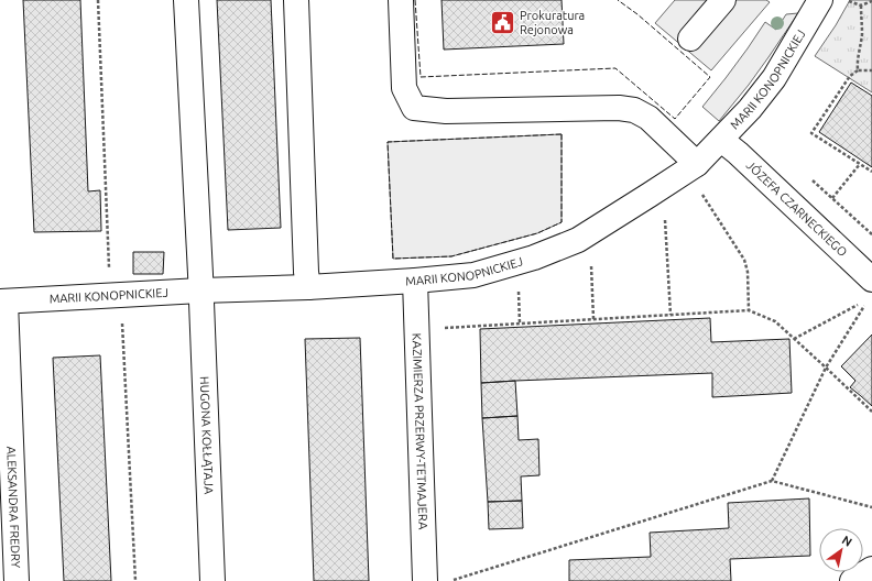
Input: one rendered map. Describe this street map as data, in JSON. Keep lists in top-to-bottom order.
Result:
{
  "streets": {
    "street": [
      "MARII KONOPNICKIEJ",
      "JÓZEFA CZARNECKIEGO",
      "KAZIMIERZA PRZERWY-TETMAJERA",
      "HUGONA KOŁŁĄTAJA",
      "ALEKSANDRA FREDRY"
    ]
  },
  "crossings": [
    ["MARII KONOPNICKIEJ", "JÓZEFA CZARNECKIEGO"],
    ["MARII KONOPNICKIEJ", "KAZIMIERZA PRZERWY-TETMAJERA"],
    ["MARII KONOPNICKIEJ", "HUGONA KOŁŁĄTAJA"],
    ["MARII KONOPNICKIEJ", "ALEKSANDRA FREDRY"]
  ],
  "places": {
    "public building": ["Prokuratura Rejonowa"]
  },
  "north": "top right"
}
